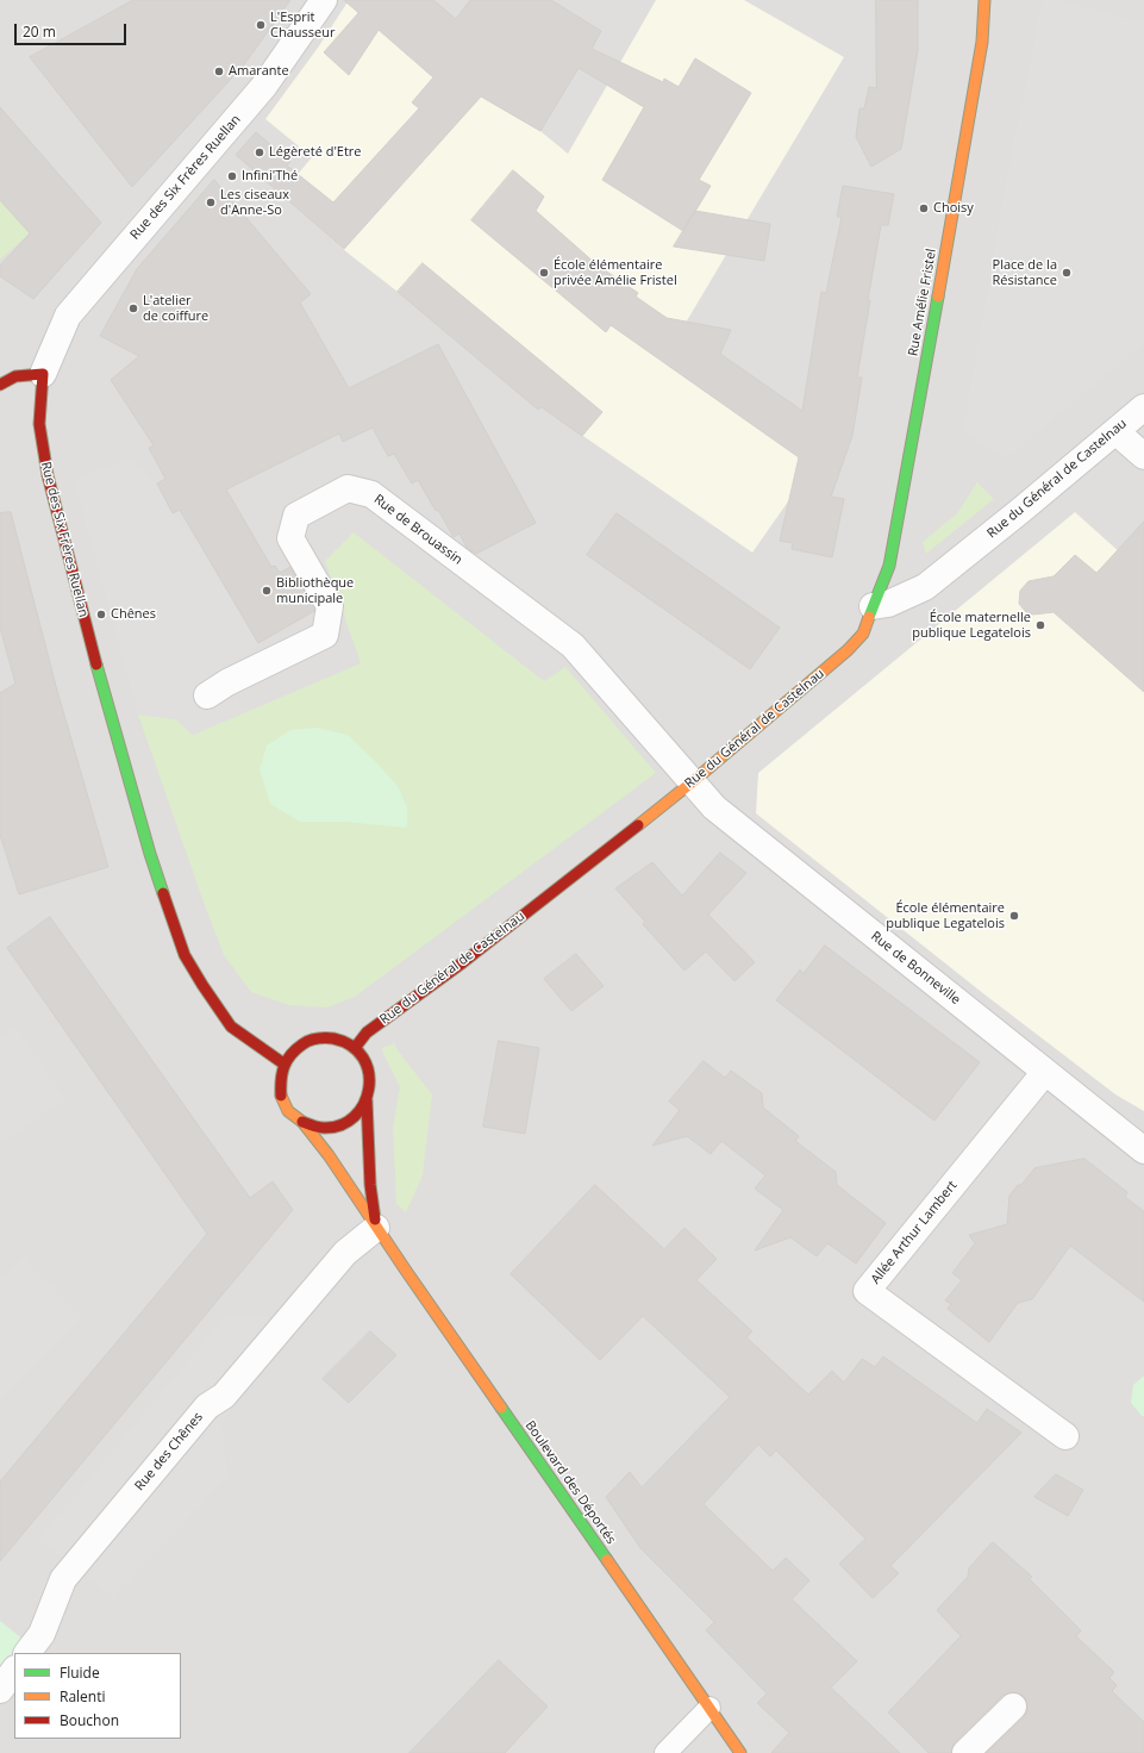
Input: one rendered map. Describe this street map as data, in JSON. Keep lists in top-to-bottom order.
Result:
{
  "streets": {
    "main road": [
      "Rue des Six Frères Ruellan",
      "Rue Amélie Fristel",
      "Rue du Général de Castelnau",
      "Boulevard des Déportés"
    ],
    "street": [
      "Rue de Brouassin",
      "Rue de Bonneville",
      "Allée Arthur Lambert",
      "Rue des Chênes"
    ]
  },
  "crossings": [
    ["Rue des Six Frères Ruellan", "Rue du Général de Castelnau"],
    ["Rue des Six Frères Ruellan", "Boulevard des Déportés"],
    ["Rue Amélie Fristel", "Rue du Général de Castelnau"],
    ["Rue du Général de Castelnau", "Rue de Brouassin"],
    ["Rue du Général de Castelnau", "Rue de Bonneville"],
    ["Rue du Général de Castelnau", "Boulevard des Déportés"],
    ["Rue de Brouassin", "Rue de Bonneville"],
    ["Rue de Bonneville", "Allée Arthur Lambert"],
    ["Rue des Chênes", "Boulevard des Déportés"]
  ],
  "places": [
    "L'Esprit Chausseur",
    "Amarante",
    "Légèreté d'Etre",
    "Infini'Thé",
    "Les ciseaux d'Anne-So",
    "Choisy",
    "École élémentaire privée Amélie Fristel",
    "Place de la Résistance",
    "L'atelier de coiffure",
    "Bibliothèque municipale",
    "Chênes",
    "École maternelle publique Legatelois",
    "École élémentaire publique Legatelois"
  ],
  "legend": ["Fluide", "Ralenti", "Bouchon"],
  "scale_bar": "20 m"
}
